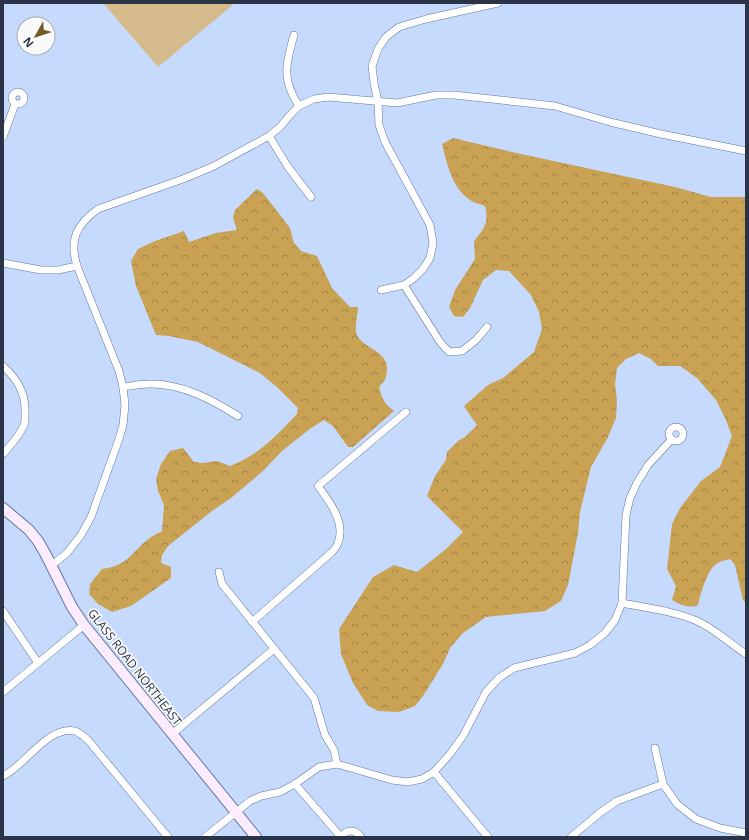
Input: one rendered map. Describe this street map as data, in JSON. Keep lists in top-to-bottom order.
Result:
{
  "streets": {
    "street": ["GLASS ROAD NORTHEAST"]
  },
  "north": "bottom left"
}
